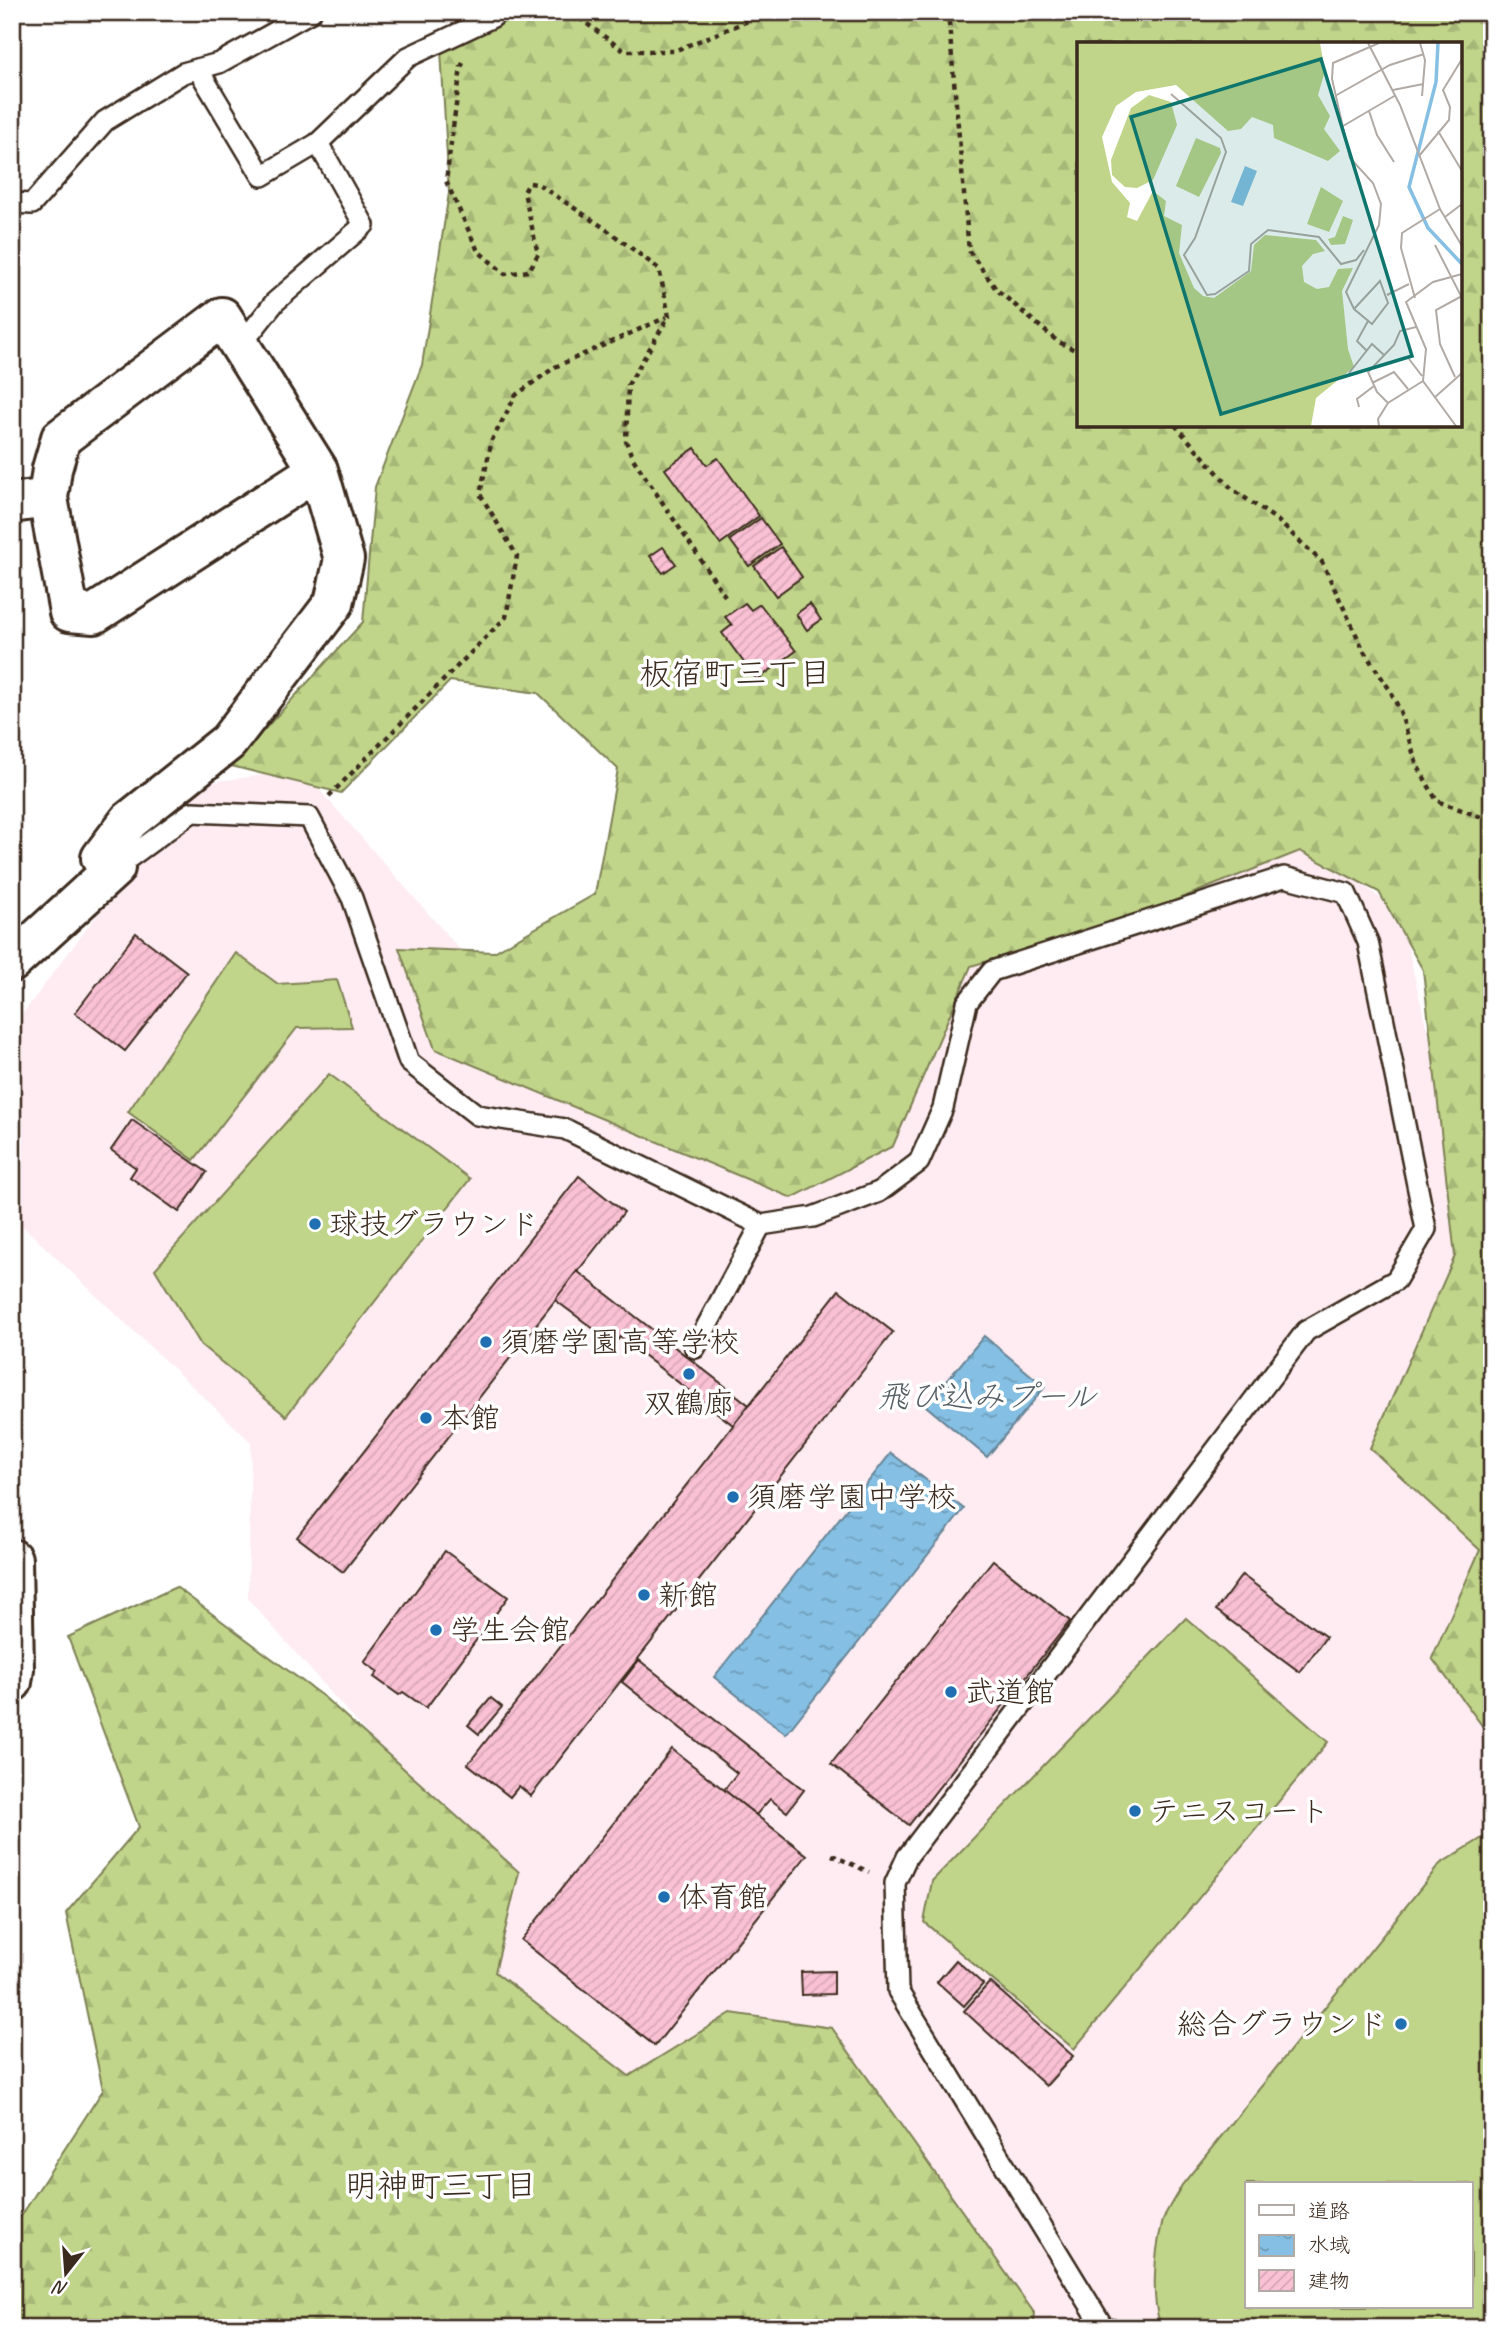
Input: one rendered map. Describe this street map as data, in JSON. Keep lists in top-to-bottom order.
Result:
{
  "districts": ["板宿町三丁目", "明神町三丁目"],
  "water": ["飛び込みプール"],
  "places": [
    "球技グラウンド",
    "須磨学園高等学校",
    "双鶴廊",
    "本館",
    "須磨学園中学校",
    "新館",
    "学生会館",
    "武道館",
    "テニスコート",
    "体育館",
    "総合グラウンド"
  ],
  "legend": ["道路", "水域", "建物"],
  "north": "bottom"
}
